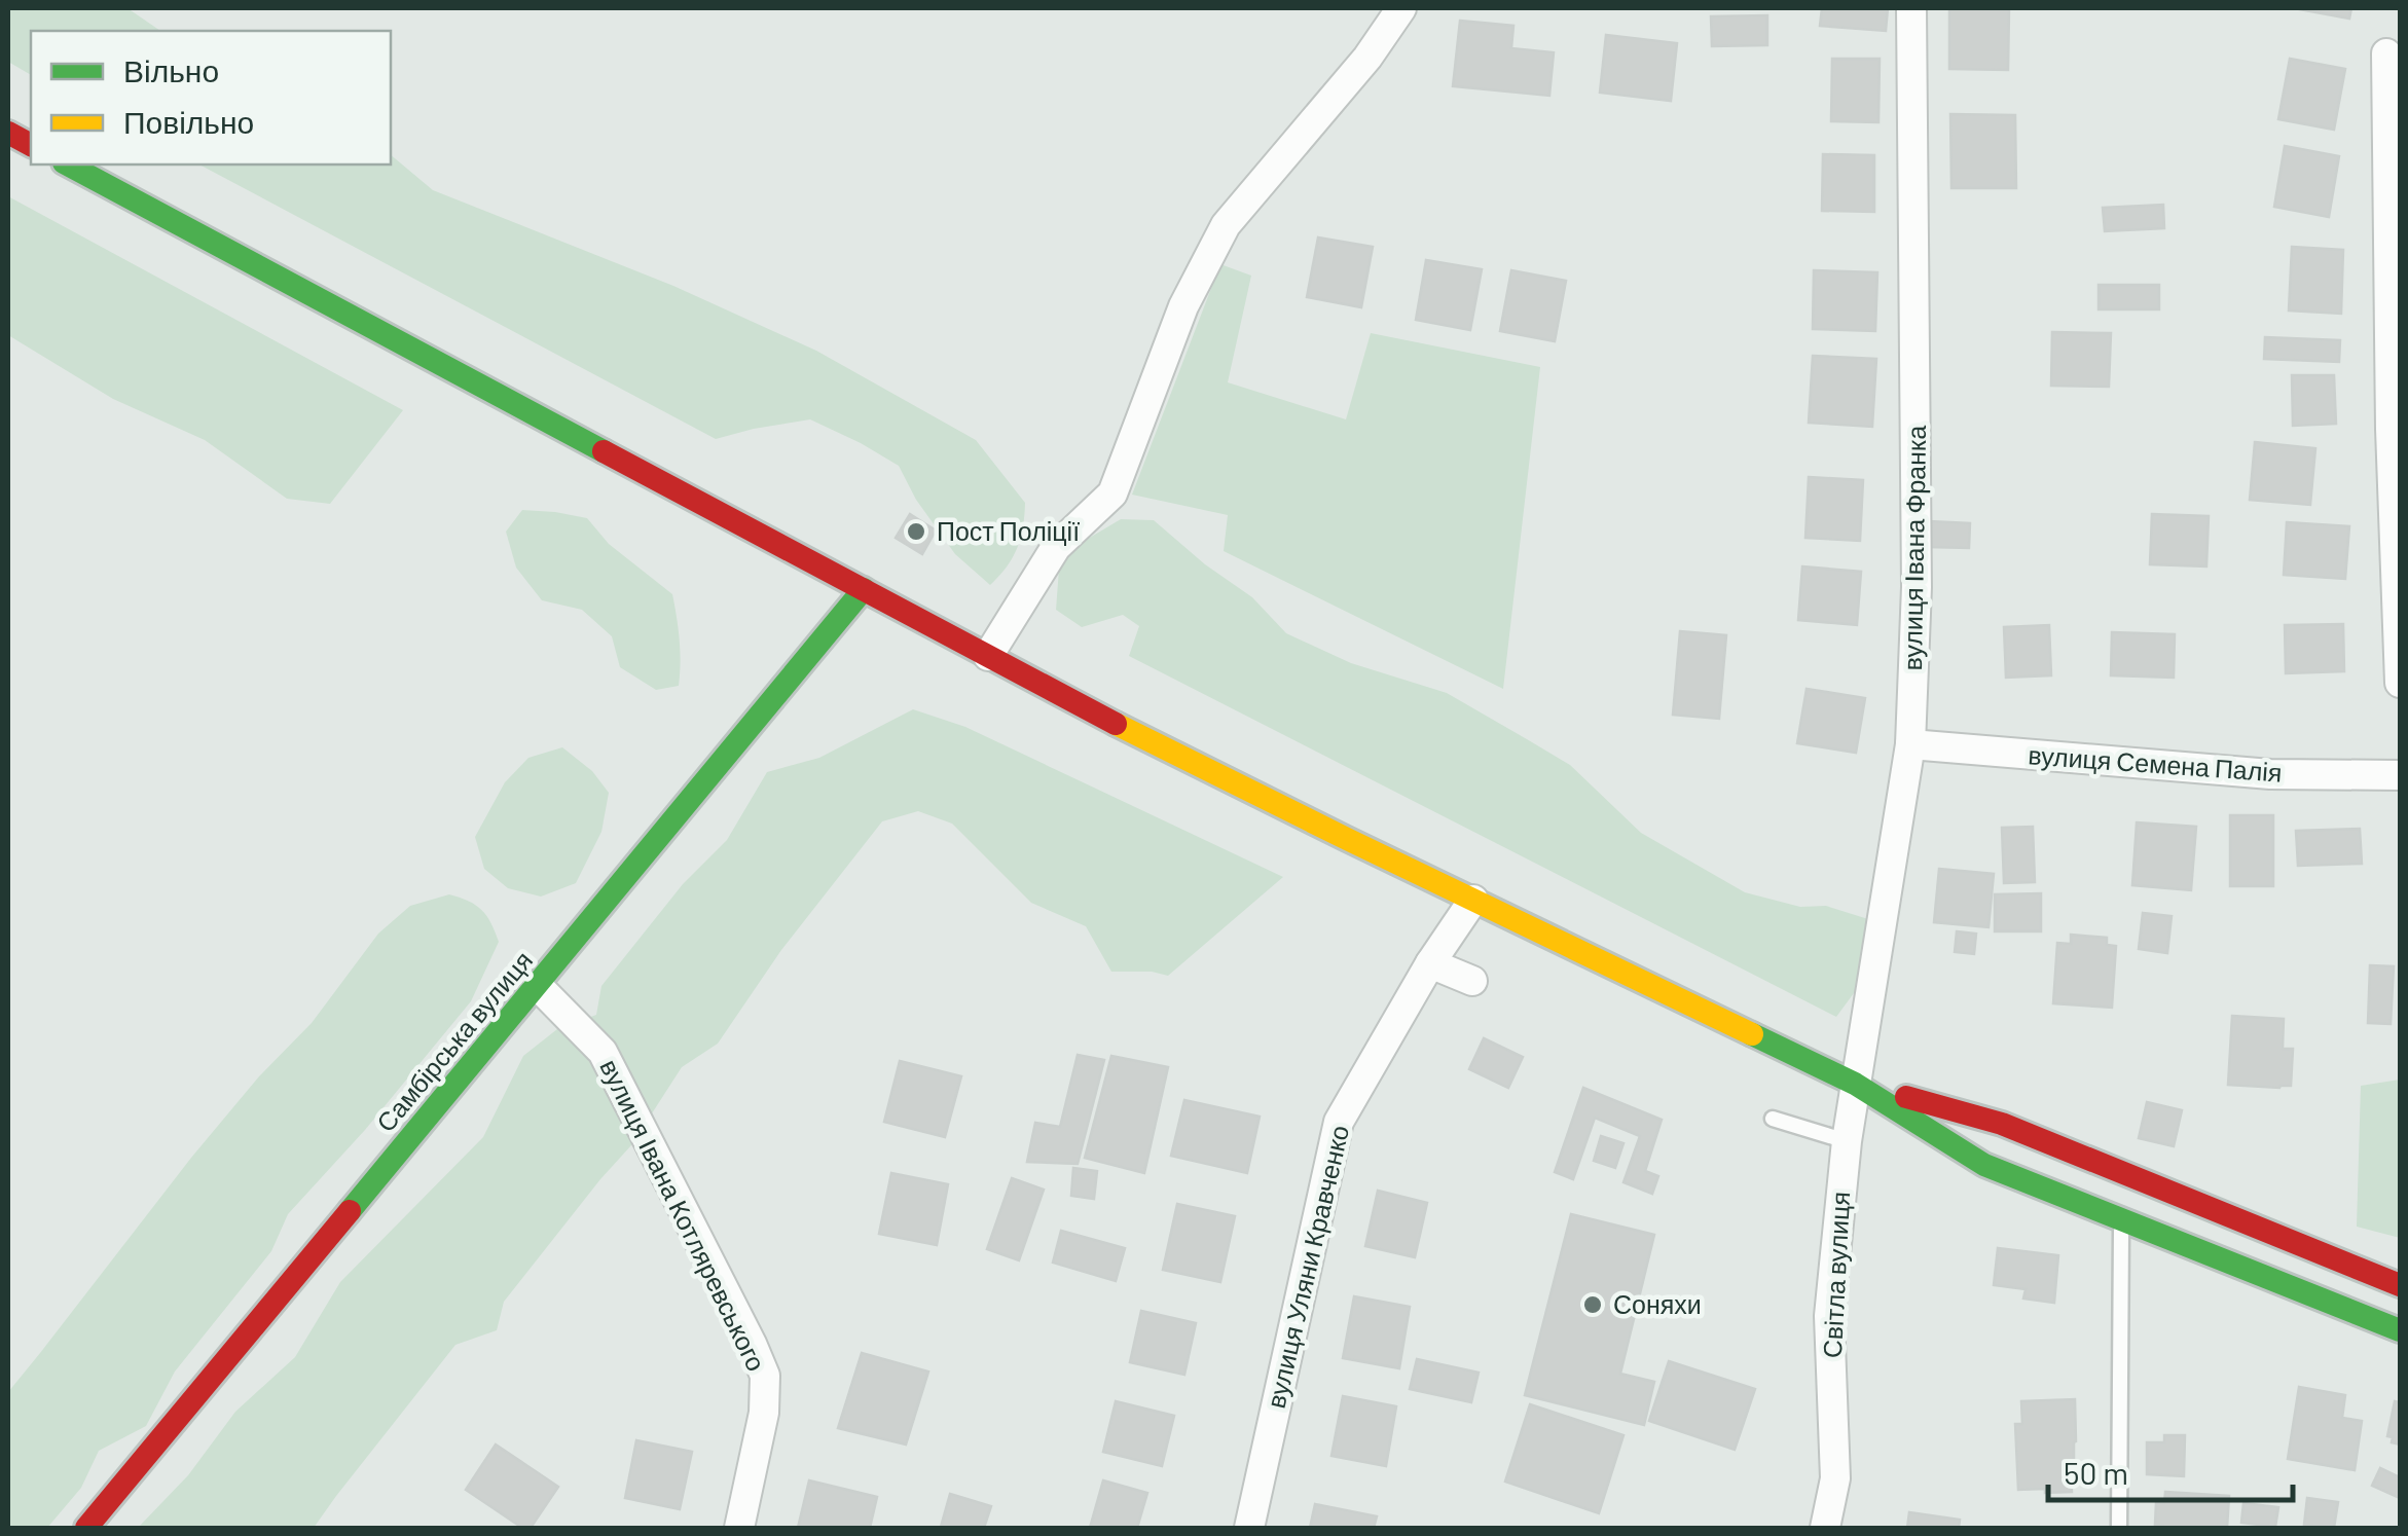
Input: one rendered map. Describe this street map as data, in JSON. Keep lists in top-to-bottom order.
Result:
{
  "streets": {
    "main road": ["Самбірська вулиця"],
    "street": [
      "вулиця Івана Франка",
      "вулиця Семена Палія",
      "вулиця Івана Котляревського",
      "вулиця Уляни Кравченко",
      "Світла вулиця"
    ]
  },
  "crossings": [
    ["вулиця Івана Франка", "вулиця Семена Палія"],
    ["вулиця Івана Франка", "Світла вулиця"],
    ["Самбірська вулиця", "вулиця Івана Котляревського"]
  ],
  "places": ["Пост Поліції", "Соняхи"],
  "legend": ["Вільно", "Повільно"],
  "scale_bar": "50 m"
}
